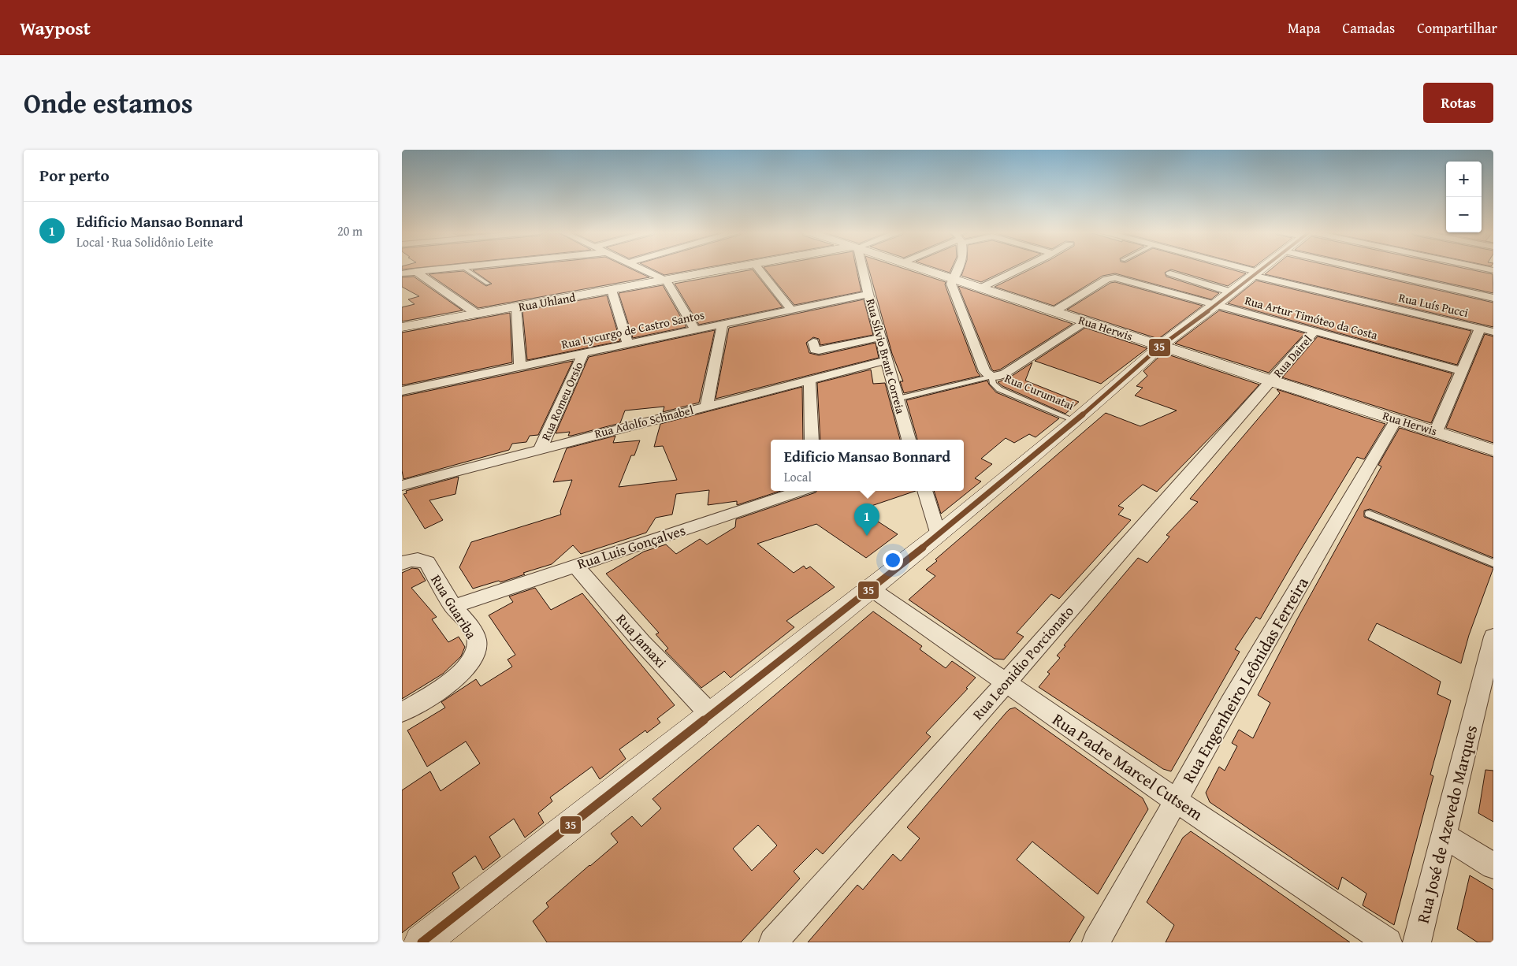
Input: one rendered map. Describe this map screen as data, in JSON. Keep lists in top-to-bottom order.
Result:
{
  "streets": {
    "main road": ["Rua Uhland", "Rua Herwis"],
    "street": [
      "Rua Luís Pucci",
      "Rua Artur Timóteo da Costa",
      "Rua Lycurgo de Castro Santos",
      "Rua Sílvio Brant Correia",
      "Rua Dairel",
      "Rua Curumatai",
      "Rua Romeu Orsio",
      "Rua Adolfo Schnabel",
      "Rua Luis Gonçalves",
      "Rua Guariba",
      "Rua Jamaxi",
      "Rua Leonidio Porcionato",
      "Rua Engenheiro Leônidas Ferreira",
      "Rua Padre Marcel Cutsem",
      "Rua José de Azevedo Marques"
    ]
  },
  "crossings": [
    ["Rua Artur Timóteo da Costa", "Rua Herwis"],
    ["Rua Artur Timóteo da Costa", "Rua Dairel"],
    ["Rua Herwis", "Rua Dairel"],
    ["Rua Herwis", "Rua Curumatai"],
    ["Rua Herwis", "Rua Leonidio Porcionato"],
    ["Rua Herwis", "Rua Engenheiro Leônidas Ferreira"],
    ["Rua Lycurgo de Castro Santos", "Rua Sílvio Brant Correia"],
    ["Rua Lycurgo de Castro Santos", "Rua Romeu Orsio"],
    ["Rua Sílvio Brant Correia", "Rua Adolfo Schnabel"],
    ["Rua Dairel", "Rua Leonidio Porcionato"],
    ["Rua Romeu Orsio", "Rua Adolfo Schnabel"],
    ["Rua Luis Gonçalves", "Rua Guariba"],
    ["Rua Luis Gonçalves", "Rua Jamaxi"],
    ["Rua Leonidio Porcionato", "Rua Padre Marcel Cutsem"],
    ["Rua Engenheiro Leônidas Ferreira", "Rua Padre Marcel Cutsem"]
  ],
  "lines": ["transit line 35"],
  "page": {
    "header": "Waypost",
    "nav": ["Mapa", "Camadas", "Compartilhar"],
    "title": "Onde estamos",
    "buttons": "Rotas",
    "heading": "Por perto",
    "map_buttons": ["+", "−"],
    "list": [
      {
        "mark": "1",
        "name": "Edificio Mansao Bonnard",
        "note": "Local · Rua Solidônio Leite",
        "value": "20 m"
      }
    ],
    "popup": ["Edificio Mansao Bonnard", "Local"],
    "pins": "1"
  }
}
